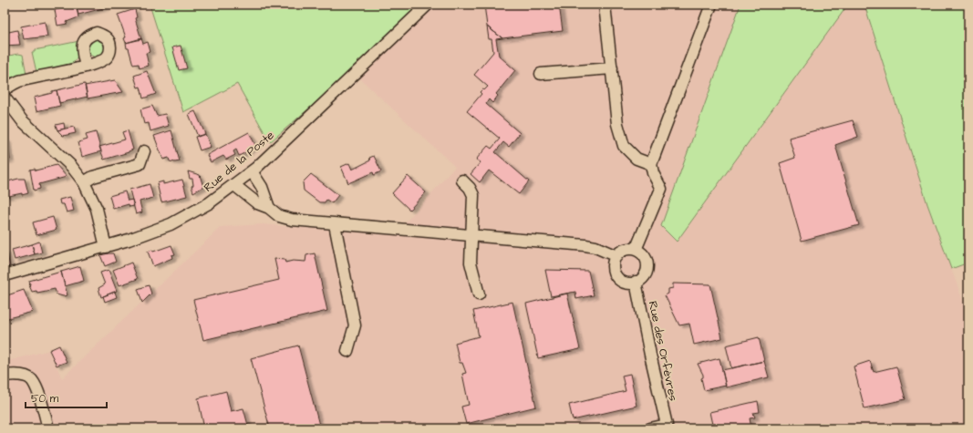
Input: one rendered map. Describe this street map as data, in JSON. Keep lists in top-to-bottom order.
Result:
{
  "streets": {
    "street": ["Rue de la Poste", "Rue des Orfèvres"]
  },
  "scale_bar": "50 m"
}
